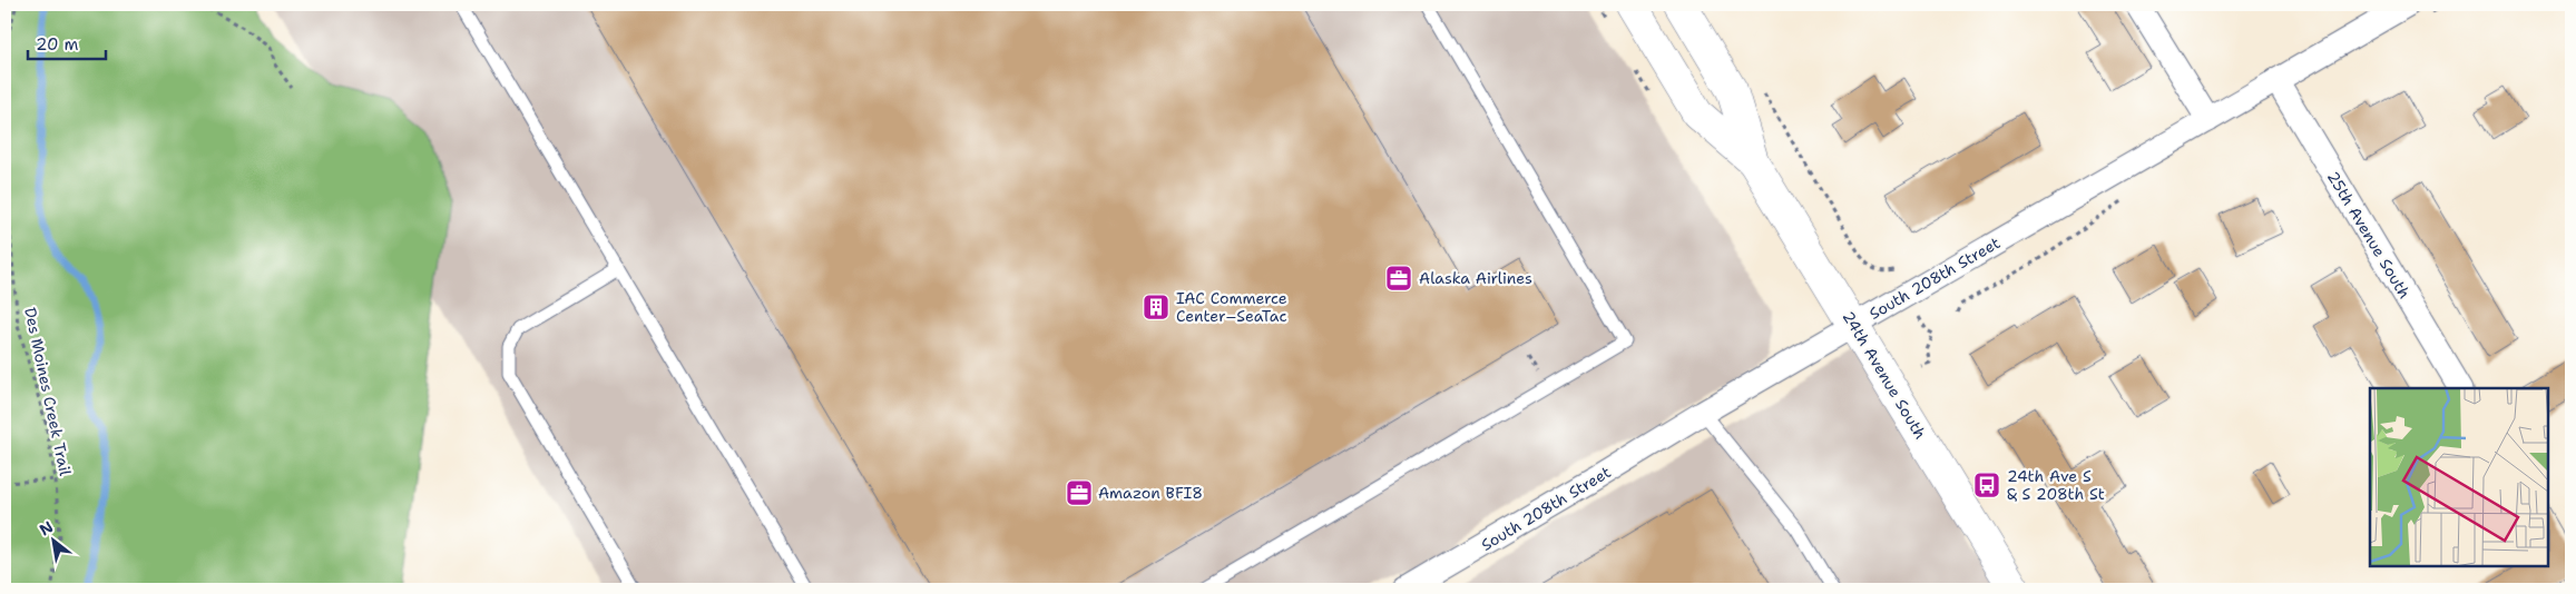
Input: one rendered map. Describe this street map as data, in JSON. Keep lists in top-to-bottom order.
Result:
{
  "streets": {
    "street": ["25th Avenue South", "South 208th Street", "24th Avenue South"],
    "path": ["Des Moines Creek Trail"]
  },
  "crossings": [
    ["25th Avenue South", "South 208th Street"],
    ["South 208th Street", "24th Avenue South"]
  ],
  "places": {
    "office": ["Alaska Airlines", "Amazon BFI8"],
    "building": ["IAC Commerce Center–SeaTac"],
    "bus stop": ["24th Ave S & S 208th St"]
  },
  "scale_bar": "20 m",
  "north": "top left"
}
